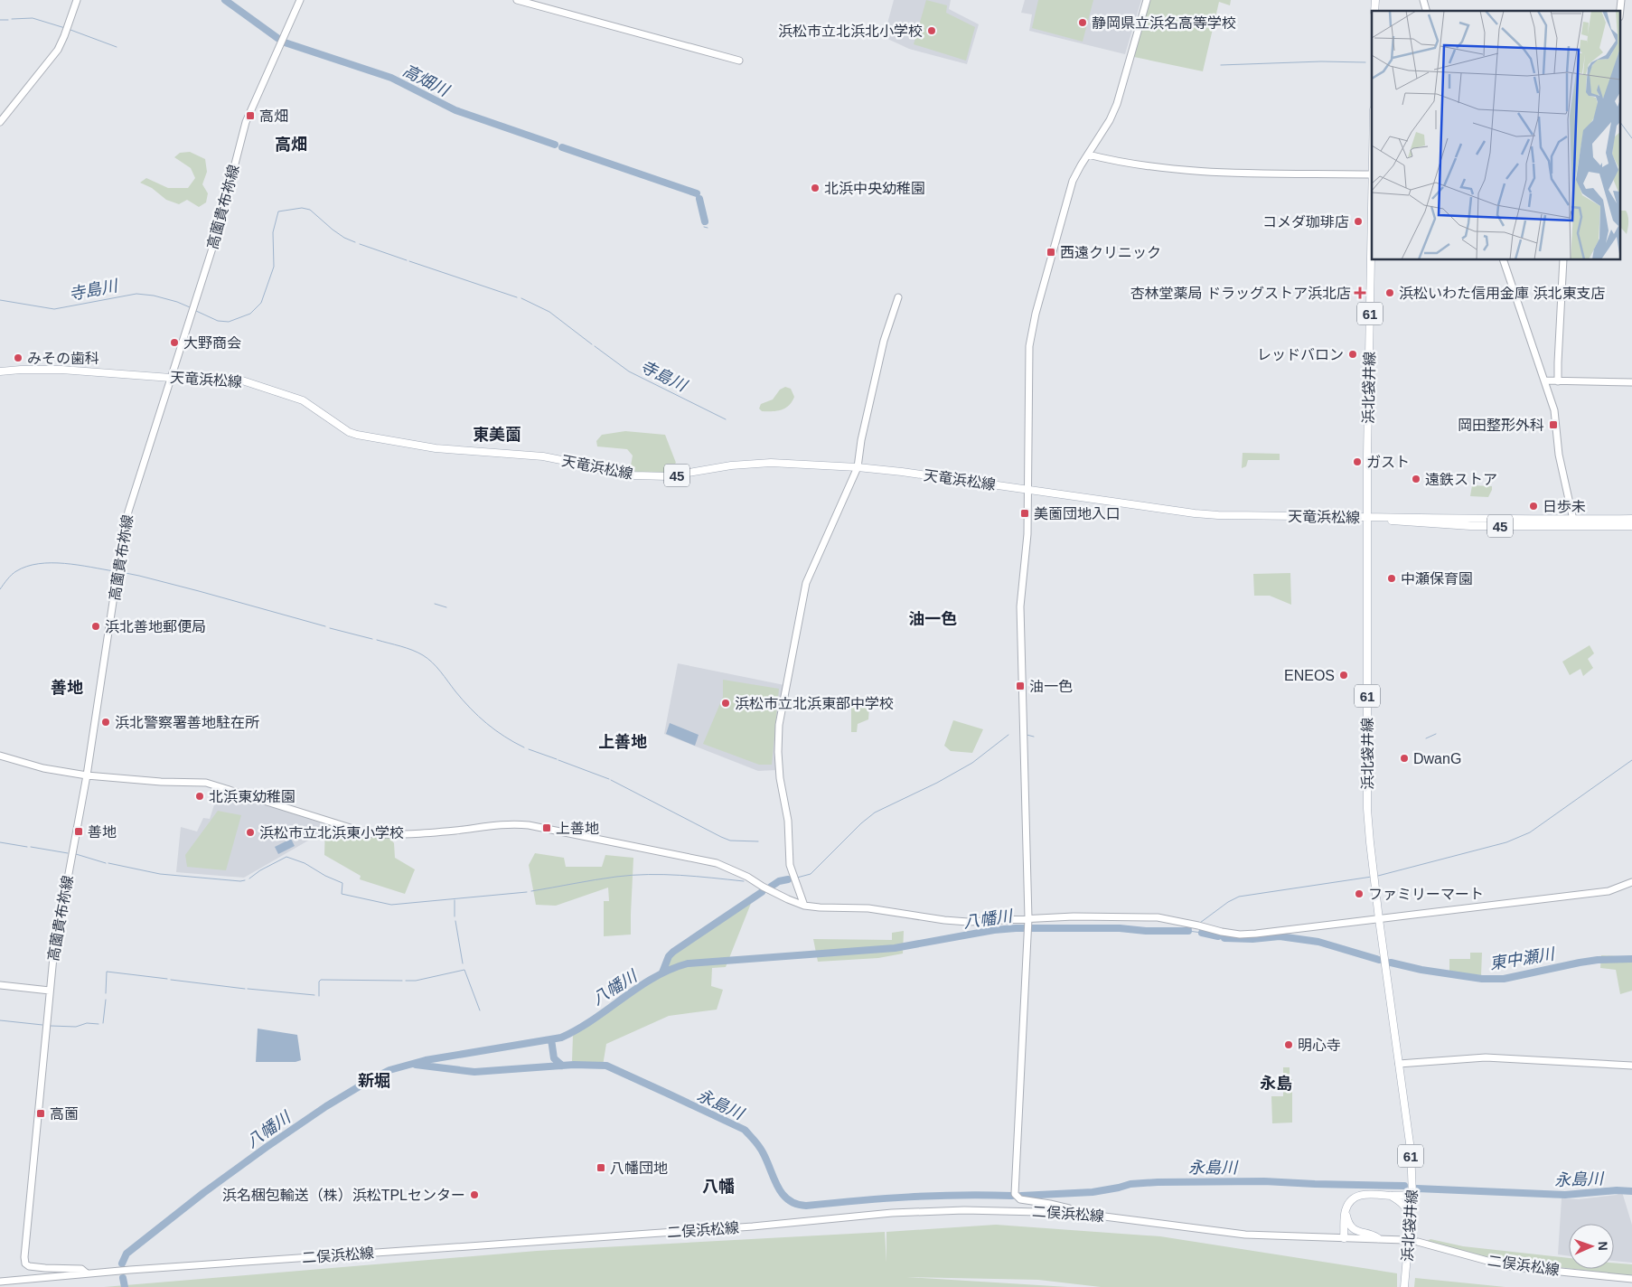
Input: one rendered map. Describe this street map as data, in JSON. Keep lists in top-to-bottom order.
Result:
{
  "streets": {
    "main road": [
      "61",
      "天竜浜松線",
      "浜北袋井線",
      "45"
    ],
    "street": ["高薗貴布祢線", "二俣浜松線"]
  },
  "crossings": [
    ["高薗貴布祢線", "天竜浜松線"],
    ["高薗貴布祢線", "二俣浜松線"],
    ["天竜浜松線", "浜北袋井線"]
  ],
  "districts": [
    "高畑",
    "東美薗",
    "油一色",
    "善地",
    "上善地",
    "新堀",
    "永島",
    "八幡"
  ],
  "water": [
    "高畑川",
    "寺島川",
    "八幡川",
    "東中瀬川",
    "永島川"
  ],
  "places": {
    "other": [
      "静岡県立浜名高等学校",
      "浜松市立北浜北小学校",
      "北浜中央幼稚園",
      "コメダ珈琲店",
      "浜松いわた信用金庫 浜北東支店",
      "大野商会",
      "レッドバロン",
      "みその歯科",
      "ガスト",
      "遠鉄ストア",
      "日歩未",
      "中瀬保育園",
      "浜北善地郵便局",
      "ENEOS",
      "浜松市立北浜東部中学校",
      "浜北警察署善地駐在所",
      "DwanG",
      "北浜東幼稚園",
      "浜松市立北浜東小学校",
      "ファミリーマート",
      "明心寺",
      "浜名梱包輸送（株）浜松TPLセンター"
    ],
    "transit": [
      "高畑",
      "西遠クリニック",
      "岡田整形外科",
      "美薗団地入口",
      "油一色",
      "上善地",
      "善地",
      "高薗",
      "八幡団地"
    ],
    "health": ["杏林堂薬局 ドラッグストア浜北店"]
  },
  "north": "right"
}
